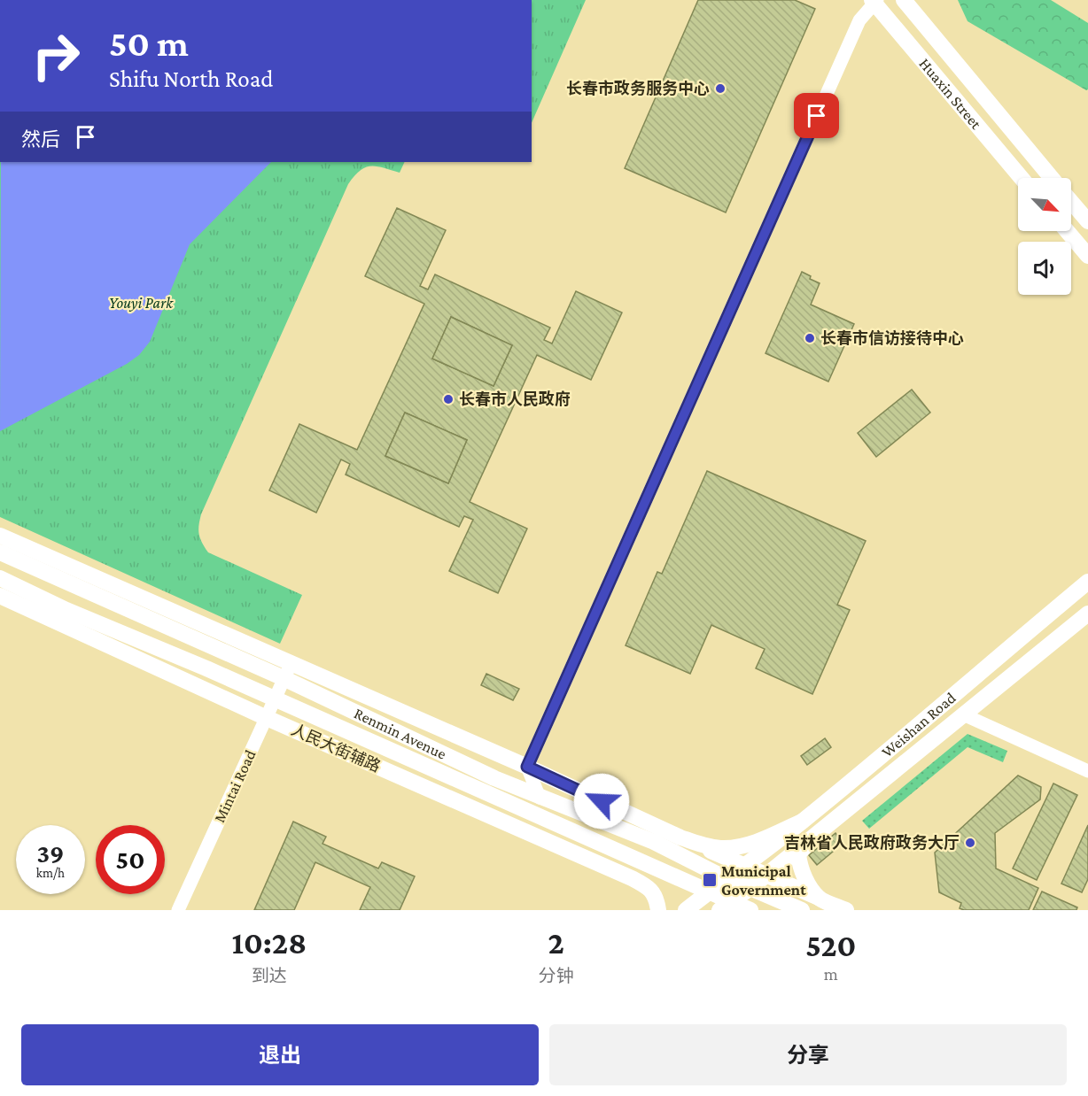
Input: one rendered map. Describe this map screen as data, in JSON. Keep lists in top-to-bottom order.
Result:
{
  "streets": {
    "main road": [
      "Huaxin Street",
      "Weishan Road",
      "Renmin Avenue",
      "人民大街辅路"
    ],
    "street": ["Mintai Road"]
  },
  "crossings": [
    ["Weishan Road", "Renmin Avenue"],
    ["Renmin Avenue", "Mintai Road"],
    ["人民大街辅路", "Mintai Road"]
  ],
  "parks": ["Youyi Park"],
  "places": {
    "other": [
      "长春市政务服务中心",
      "长春市信访接待中心",
      "长春市人民政府",
      "吉林省人民政府政务大厅"
    ],
    "transit": ["Municipal Government"]
  },
  "north": "bottom right",
  "page": {
    "turn": ["50 m", "Shifu North Road"],
    "then": "然后",
    "speed": "39 km/h",
    "limit": "50",
    "eta": [
      "10:28",
      "到达",
      "2",
      "分钟",
      "520",
      "m"
    ],
    "buttons": ["退出", "分享"]
  }
}
